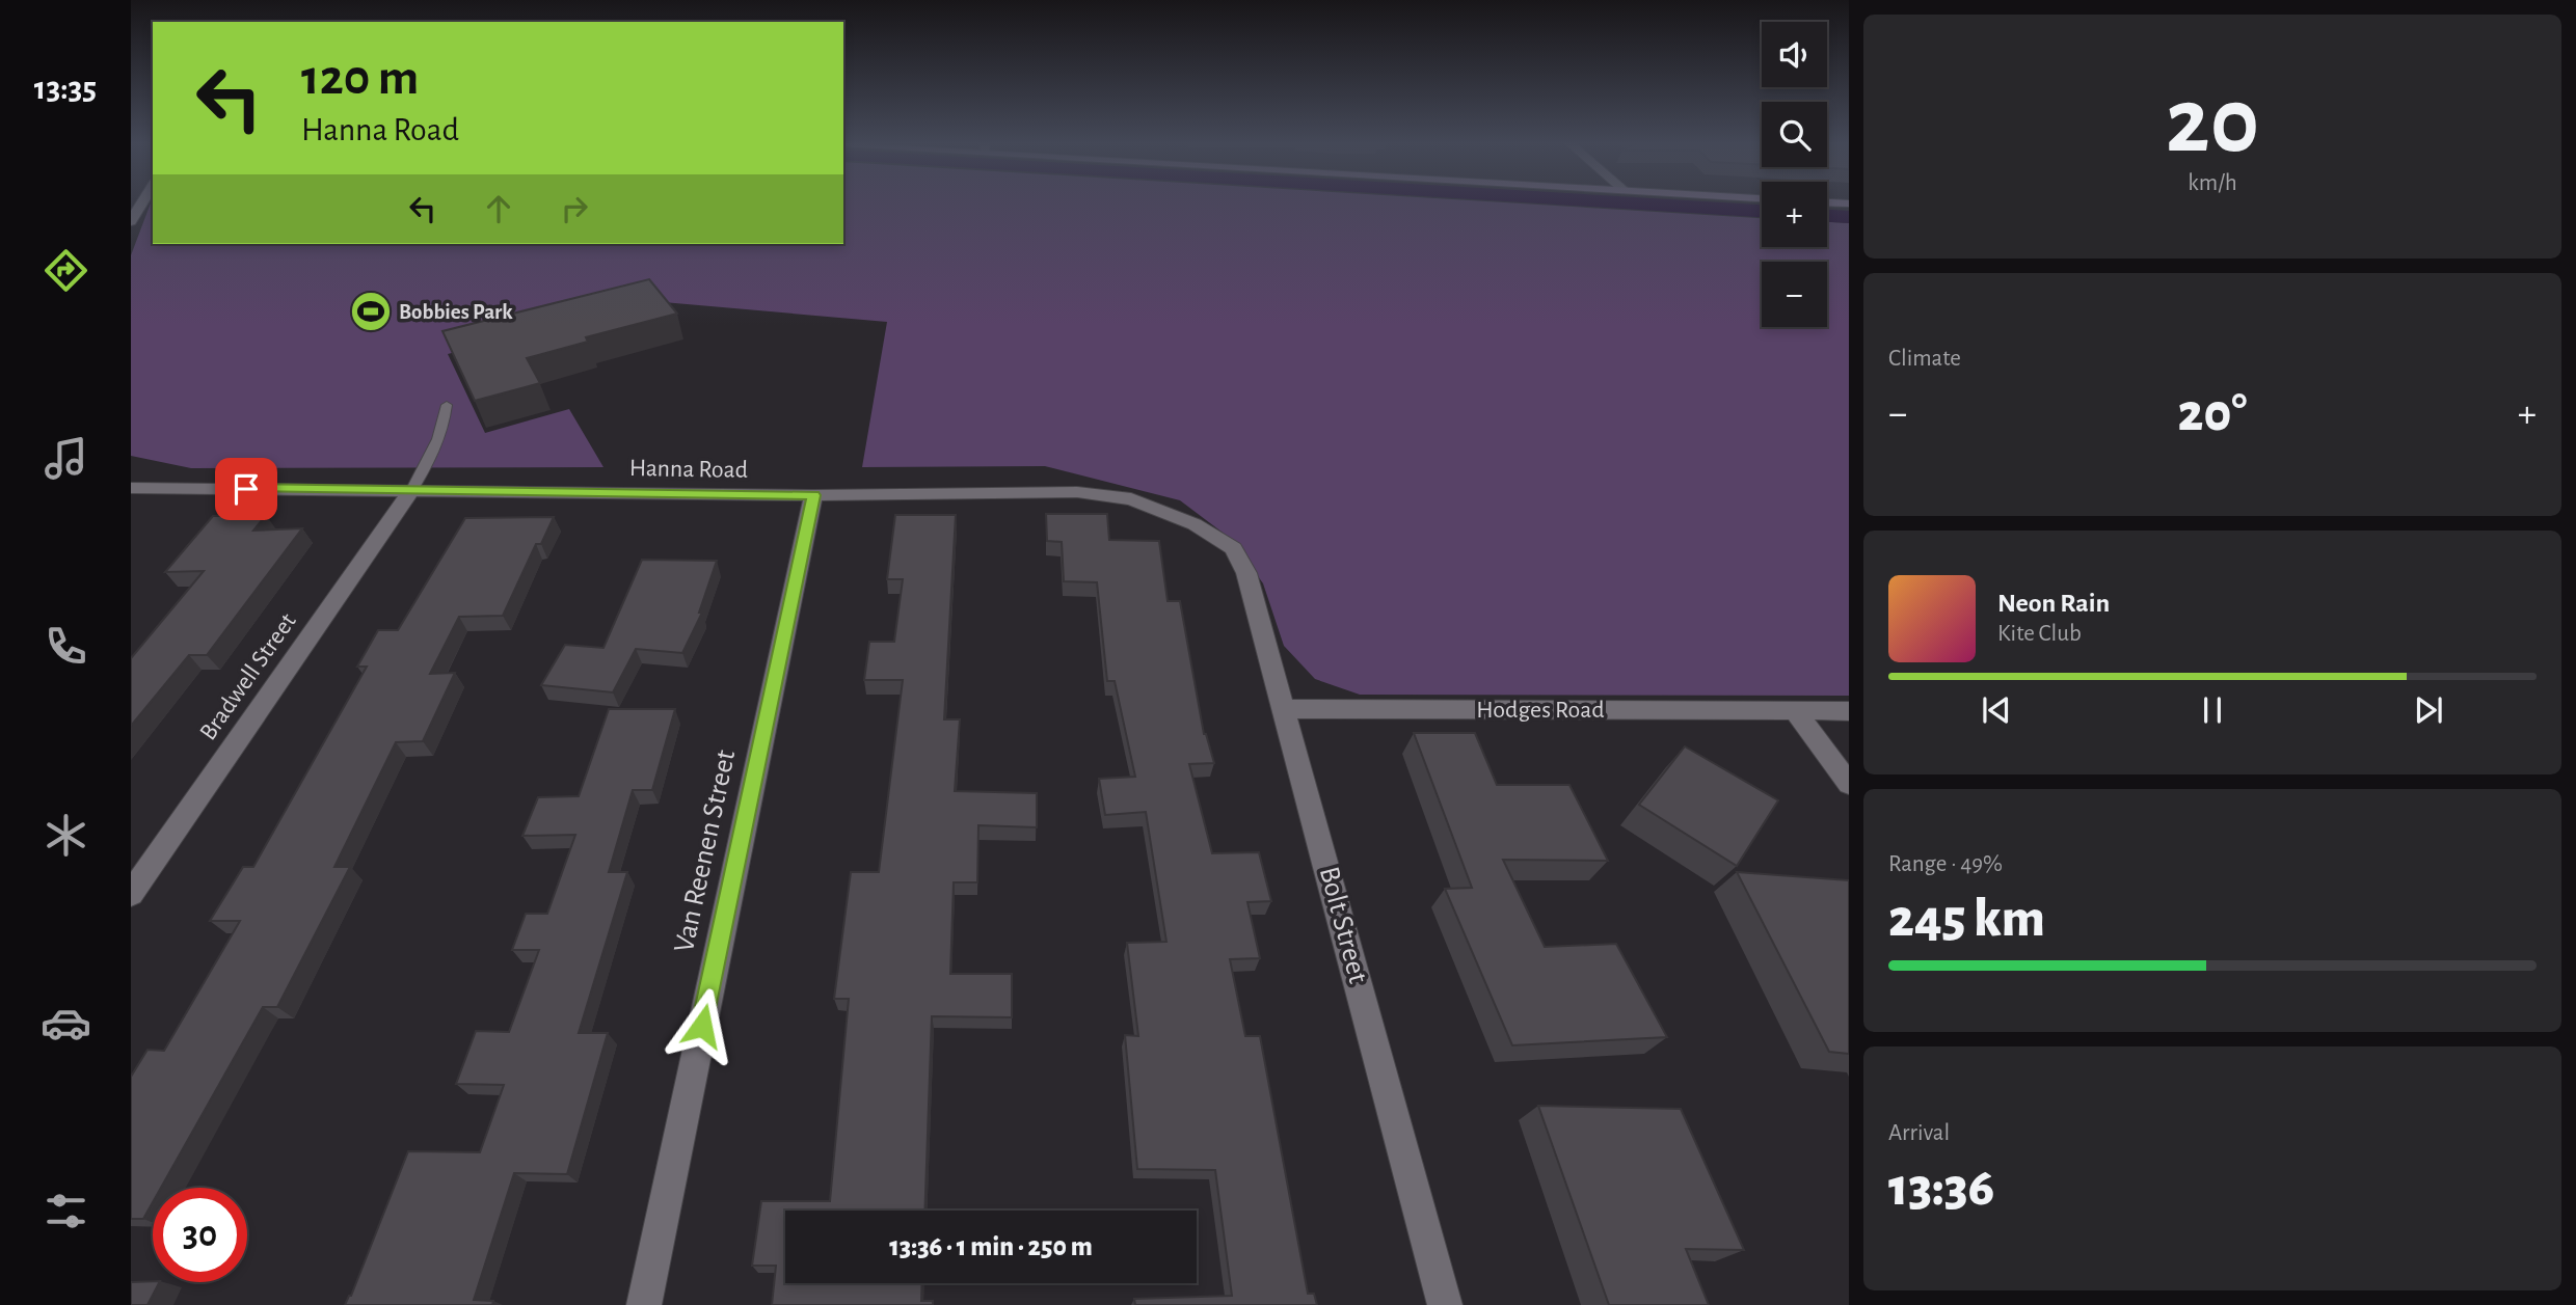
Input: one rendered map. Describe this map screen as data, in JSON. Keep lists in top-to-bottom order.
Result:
{
  "streets": {
    "street": [
      "Hanna Road",
      "Bradwell Street",
      "Hodges Road",
      "Van Reenen Street",
      "Bolt Street"
    ]
  },
  "crossings": [
    ["Hanna Road", "Bradwell Street"],
    ["Hanna Road", "Van Reenen Street"],
    ["Hanna Road", "Bolt Street"],
    ["Hodges Road", "Bolt Street"]
  ],
  "places": {
    "sports": ["Bobbies Park"]
  },
  "page": {
    "tabs": "13:35",
    "tile": [
      ["20", "km/h"],
      "Climate",
      ["Range · 49%", "245 km"],
      ["Arrival", "13:36"]
    ],
    "map_buttons": ["+", "−"],
    "turn": ["120 m", "Hanna Road"],
    "heat": ["−", "20°", "+"],
    "song": ["Neon Rain", "Kite Club"],
    "limit": "30",
    "trip": "13:36 · 1 min · 250 m"
  }
}
